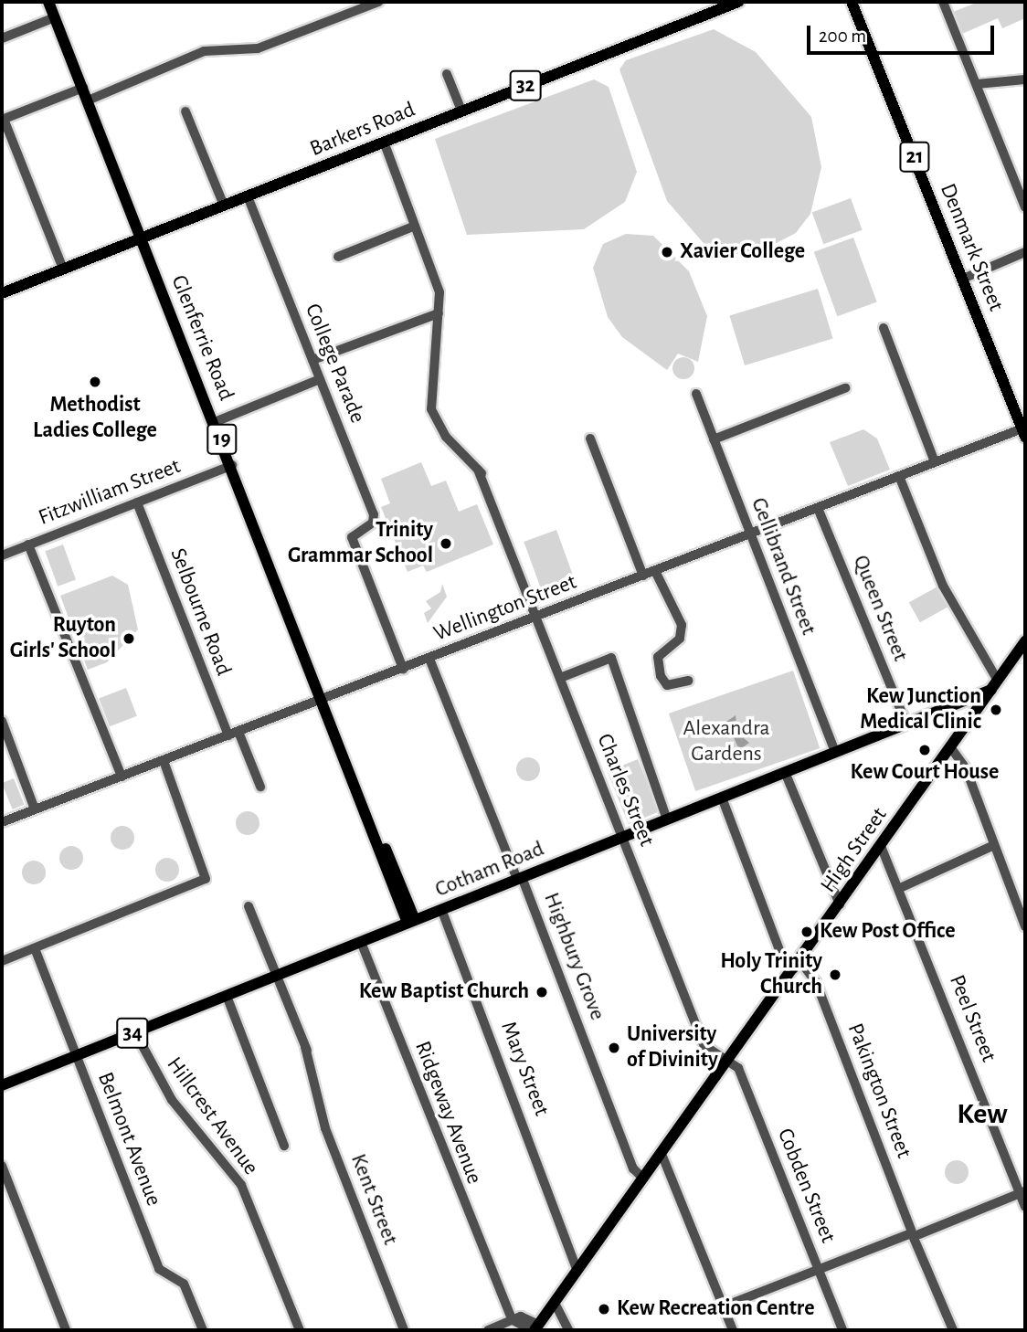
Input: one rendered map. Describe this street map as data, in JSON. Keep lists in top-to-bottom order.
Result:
{
  "streets": {
    "main road": [
      "32",
      "Barkers Road",
      "21",
      "Denmark Street",
      "Glenferrie Road",
      "19",
      "High Street",
      "Cotham Road",
      "34"
    ],
    "street": [
      "College Parade",
      "Fitzwilliam Street",
      "Gellibrand Street",
      "Wellington Street",
      "Queen Street",
      "Selbourne Road",
      "Charles Street",
      "Highbury Grove",
      "Peel Street",
      "Mary Street",
      "Pakington Street",
      "Ridgeway Avenue",
      "Hillcrest Avenue",
      "Belmont Avenue",
      "Cobden Street",
      "Kent Street"
    ]
  },
  "crossings": [
    ["Barkers Road", "Glenferrie Road"],
    ["Barkers Road", "College Parade"],
    ["Barkers Road", "Charles Street"],
    ["Denmark Street", "Wellington Street"],
    ["Glenferrie Road", "Fitzwilliam Street"],
    ["Glenferrie Road", "Wellington Street"],
    ["Glenferrie Road", "Cotham Road"],
    ["College Parade", "Wellington Street"],
    ["Fitzwilliam Street", "Selbourne Road"],
    ["Gellibrand Street", "Wellington Street"],
    ["Gellibrand Street", "Cotham Road"],
    ["Wellington Street", "Queen Street"],
    ["Wellington Street", "Selbourne Road"],
    ["Wellington Street", "Charles Street"],
    ["Wellington Street", "Highbury Grove"],
    ["Queen Street", "Cotham Road"],
    ["Charles Street", "High Street"],
    ["Charles Street", "Cotham Road"],
    ["High Street", "Cotham Road"],
    ["High Street", "Highbury Grove"],
    ["High Street", "Peel Street"],
    ["High Street", "Mary Street"],
    ["High Street", "Pakington Street"],
    ["High Street", "Cobden Street"],
    ["Cotham Road", "Highbury Grove"],
    ["Cotham Road", "Mary Street"],
    ["Cotham Road", "Pakington Street"],
    ["Cotham Road", "Ridgeway Avenue"],
    ["Cotham Road", "Hillcrest Avenue"],
    ["Cotham Road", "Belmont Avenue"],
    ["Cotham Road", "Kent Street"]
  ],
  "districts": ["Kew"],
  "parks": ["Alexandra Gardens"],
  "places": [
    "Xavier College",
    "Methodist Ladies College",
    "Trinity Grammar School",
    "Ruyton Girls' School",
    "Kew Junction Medical Clinic",
    "Kew Court House",
    "Kew Post Office",
    "Holy Trinity Church",
    "Kew Baptist Church",
    "University of Divinity",
    "Kew Recreation Centre"
  ],
  "scale_bar": "200 m"
}
